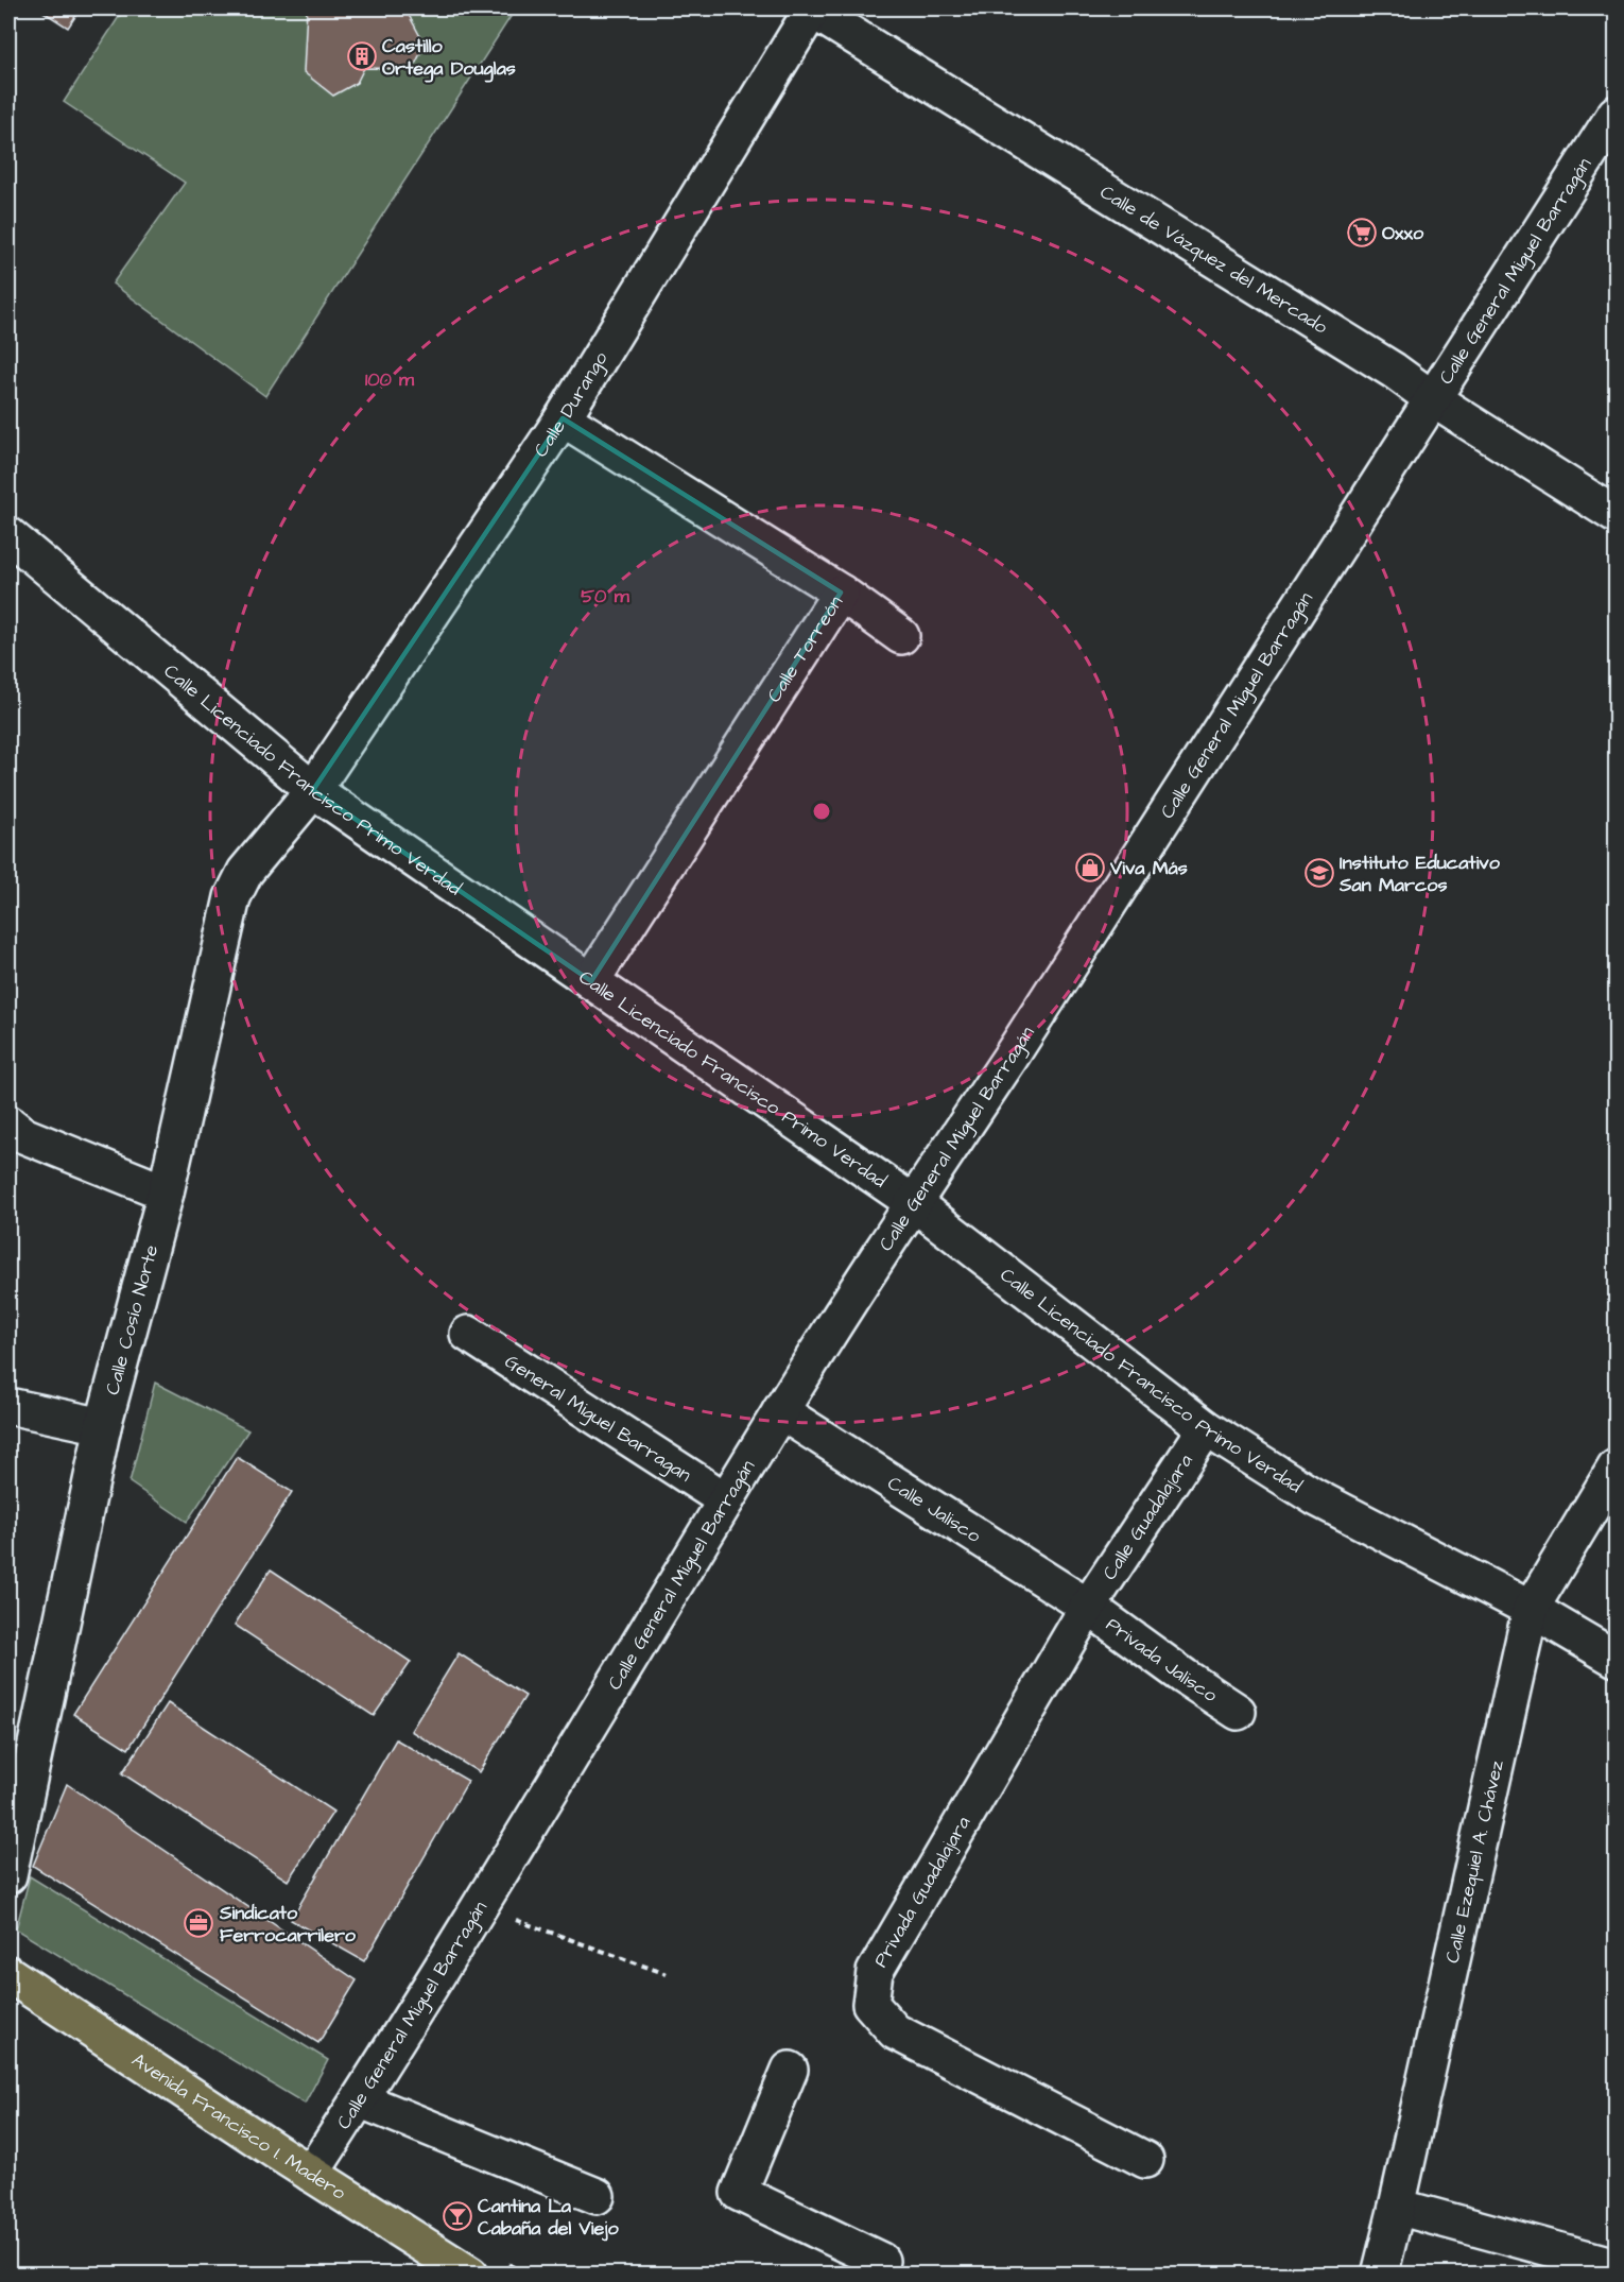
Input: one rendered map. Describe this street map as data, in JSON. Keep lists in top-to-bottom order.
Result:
{
  "streets": {
    "main road": ["Avenida Francisco I. Madero"],
    "street": [
      "Calle de Vázquez del Mercado",
      "Calle General Miguel Barragán",
      "Calle Durango",
      "Calle Torreón",
      "Calle Licenciado Francisco Primo Verdad",
      "Calle Cosío Norte",
      "General Miguel Barragan",
      "Calle Jalisco",
      "Calle Guadalajara",
      "Privada Jalisco",
      "Calle Ezequiel A. Chávez",
      "Privada Guadalajara"
    ]
  },
  "crossings": [
    ["Calle de Vázquez del Mercado", "Calle General Miguel Barragán"],
    ["Calle de Vázquez del Mercado", "Calle Durango"],
    ["Calle General Miguel Barragán", "Calle Licenciado Francisco Primo Verdad"],
    ["Calle General Miguel Barragán", "General Miguel Barragan"],
    ["Calle General Miguel Barragán", "Calle Jalisco"],
    ["Calle General Miguel Barragán", "Avenida Francisco I. Madero"],
    ["Calle Durango", "Calle Torreón"],
    ["Calle Durango", "Calle Licenciado Francisco Primo Verdad"],
    ["Calle Durango", "Calle Cosío Norte"],
    ["Calle Torreón", "Calle Licenciado Francisco Primo Verdad"],
    ["Calle Licenciado Francisco Primo Verdad", "Calle Cosío Norte"],
    ["Calle Licenciado Francisco Primo Verdad", "Calle Guadalajara"],
    ["Calle Licenciado Francisco Primo Verdad", "Calle Ezequiel A. Chávez"],
    ["Calle Jalisco", "Calle Guadalajara"],
    ["Calle Jalisco", "Privada Jalisco"],
    ["Calle Jalisco", "Privada Guadalajara"],
    ["Calle Guadalajara", "Privada Jalisco"],
    ["Calle Guadalajara", "Privada Guadalajara"],
    ["Privada Jalisco", "Privada Guadalajara"]
  ],
  "places": {
    "building": ["Castillo Ortega Douglas"],
    "supermarket": ["Oxxo"],
    "shop": ["Viva Más"],
    "school or university": ["Instituto Educativo San Marcos"],
    "office": ["Sindicato Ferrocarrilero"],
    "bar": ["Cantina La Cabaña del Viejo"]
  },
  "rings": ["100 m", "50 m"]
}
